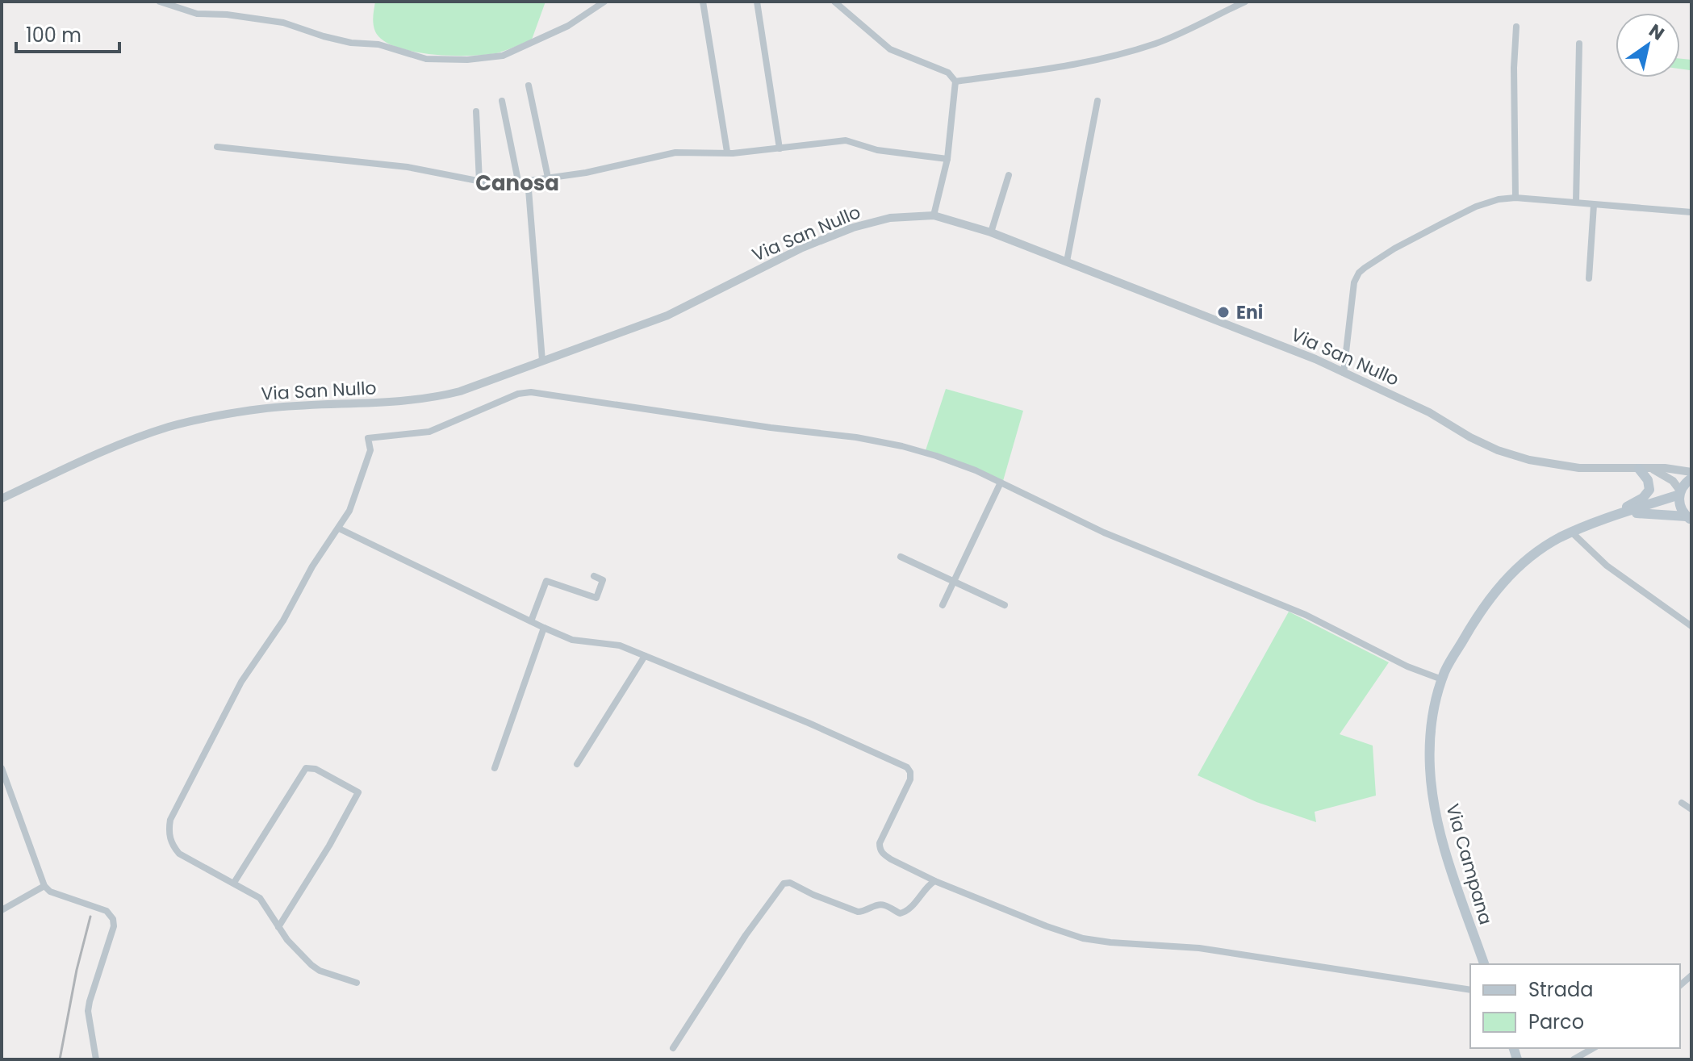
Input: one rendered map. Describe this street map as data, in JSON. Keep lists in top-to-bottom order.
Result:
{
  "streets": {
    "main road": ["Via Campana"],
    "street": ["Via San Nullo"]
  },
  "districts": ["Canosa"],
  "places": ["Eni"],
  "legend": ["Strada", "Parco"],
  "scale_bar": "100 m",
  "north": "top right"
}
